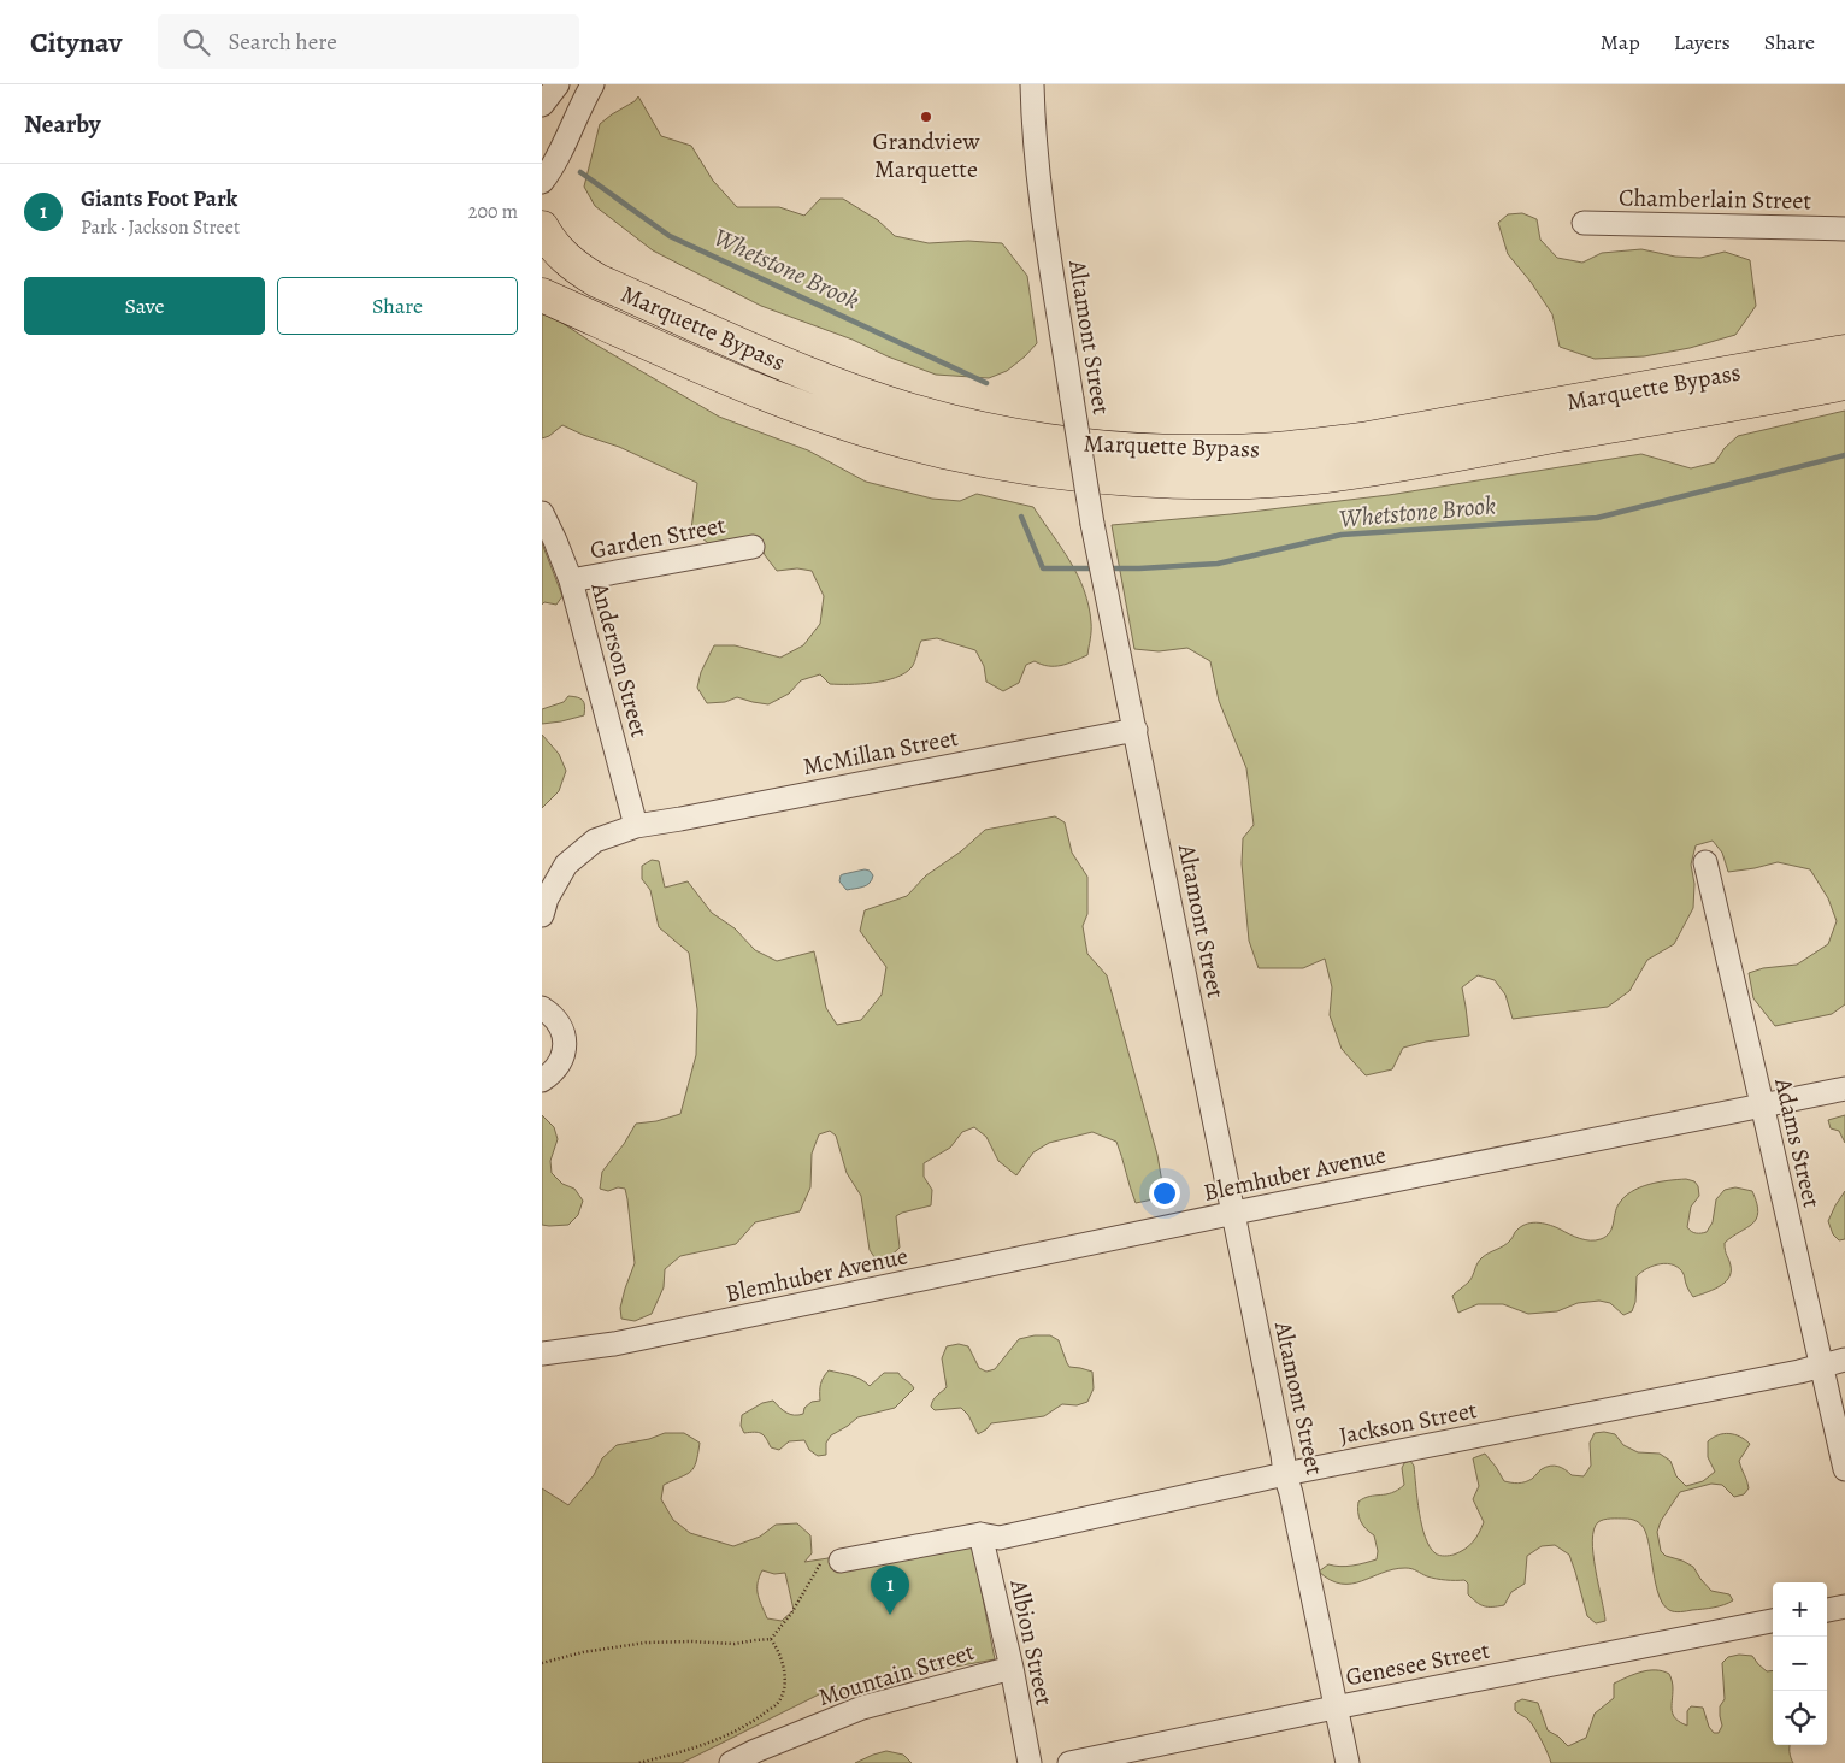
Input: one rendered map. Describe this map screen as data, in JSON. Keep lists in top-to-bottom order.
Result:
{
  "streets": {
    "highway": ["Marquette Bypass"],
    "street": [
      "Chamberlain Street",
      "Altamont Street",
      "Garden Street",
      "Anderson Street",
      "McMillan Street",
      "Adams Street",
      "Blemhuber Avenue",
      "Jackson Street",
      "Albion Street",
      "Genesee Street",
      "Mountain Street"
    ]
  },
  "crossings": [
    ["Altamont Street", "McMillan Street"],
    ["Altamont Street", "Blemhuber Avenue"],
    ["Altamont Street", "Jackson Street"],
    ["Altamont Street", "Genesee Street"],
    ["Garden Street", "Anderson Street"],
    ["Anderson Street", "McMillan Street"],
    ["Adams Street", "Blemhuber Avenue"],
    ["Adams Street", "Jackson Street"],
    ["Jackson Street", "Albion Street"],
    ["Albion Street", "Mountain Street"]
  ],
  "water": ["Whetstone Brook"],
  "places": ["Grandview Marquette"],
  "page": {
    "header": "Citynav",
    "search": "Search here",
    "nav": ["Map", "Layers", "Share"],
    "heading": "Nearby",
    "list": [
      {
        "mark": "1",
        "name": "Giants Foot Park",
        "note": "Park · Jackson Street",
        "value": "200 m"
      }
    ],
    "buttons": ["Save", "Share"],
    "pins": "1",
    "map_buttons": ["+", "−"]
  }
}
